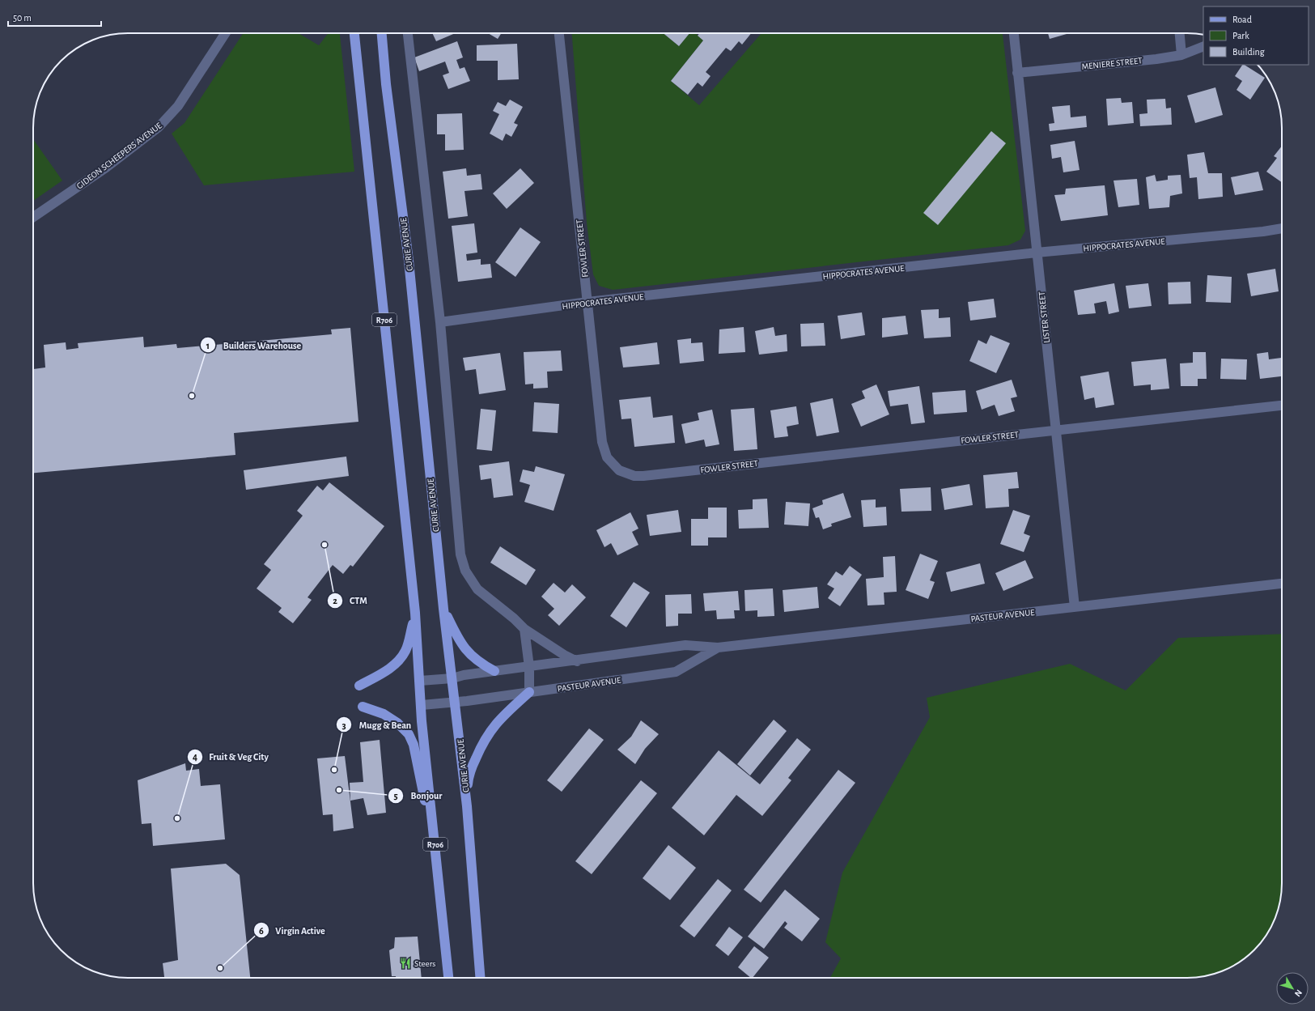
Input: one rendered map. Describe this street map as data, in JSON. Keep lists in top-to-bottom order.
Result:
{
  "streets": {
    "main road": ["CURIE AVENUE", "R706"],
    "street": [
      "MENIERE STREET",
      "GIDEON SCHEEPERS AVENUE",
      "HIPPOCRATES AVENUE",
      "FOWLER STREET",
      "LISTER STREET",
      "PASTEUR AVENUE"
    ]
  },
  "crossings": [
    ["MENIERE STREET", "LISTER STREET"],
    ["CURIE AVENUE", "PASTEUR AVENUE"],
    ["HIPPOCRATES AVENUE", "FOWLER STREET"],
    ["HIPPOCRATES AVENUE", "LISTER STREET"],
    ["FOWLER STREET", "LISTER STREET"],
    ["LISTER STREET", "PASTEUR AVENUE"],
    ["R706", "PASTEUR AVENUE"]
  ],
  "places": {
    "other": [
      "Builders Warehouse",
      "CTM",
      "Mugg & Bean",
      "Bonjour",
      "Fruit & Veg City",
      "Virgin Active"
    ],
    "restaurant": ["Steers"]
  },
  "legend": ["Road", "Park", "Building"],
  "scale_bar": "50 m",
  "north": "bottom right"
}
